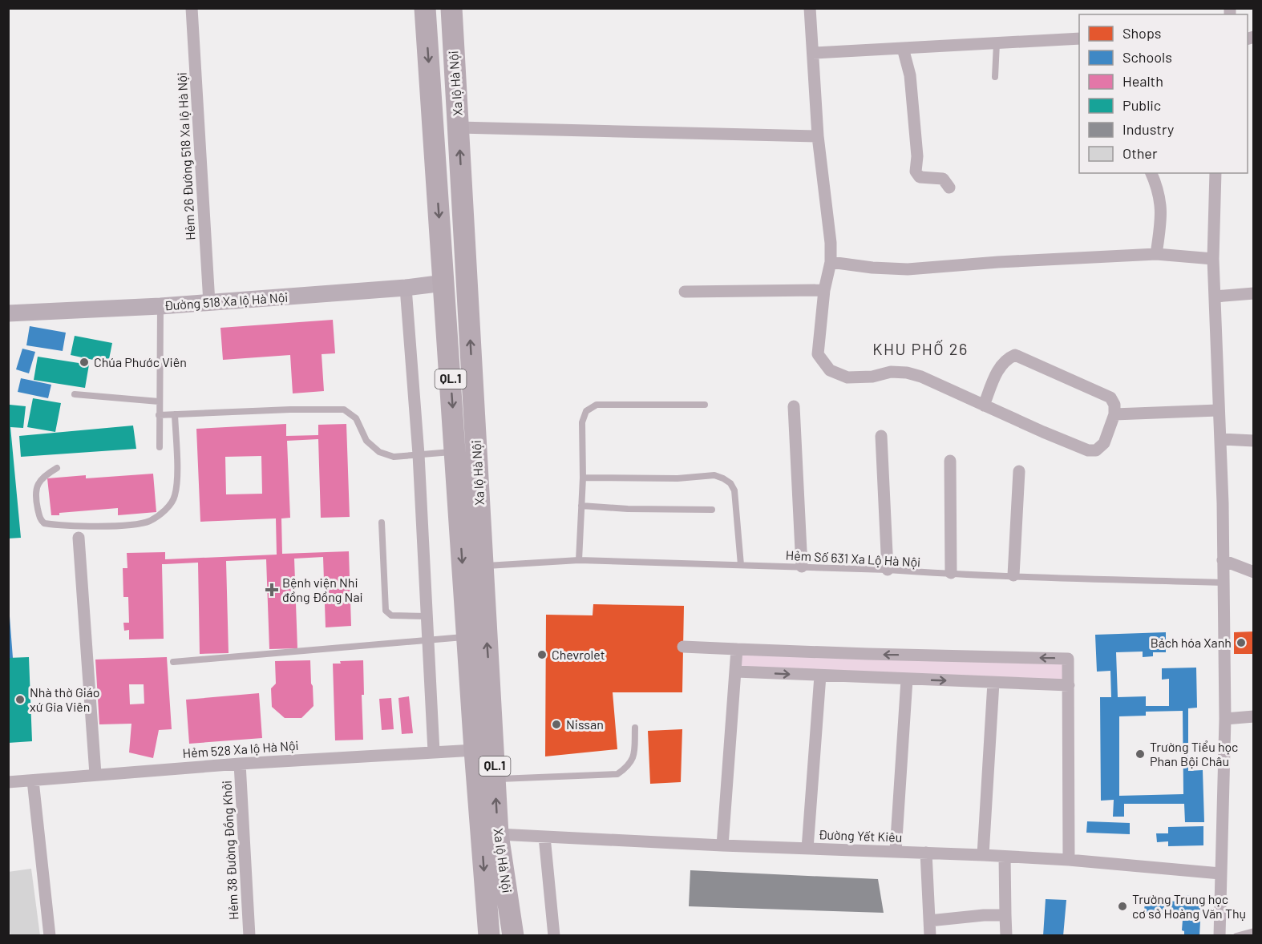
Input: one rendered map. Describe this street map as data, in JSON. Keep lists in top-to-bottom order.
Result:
{
  "streets": {
    "highway": ["Xa lộ Hà Nội", "QL.1"],
    "street": [
      "Hẻm 26 Đường 518 Xa lộ Hà Nội",
      "Đường 518 Xa lộ Hà Nội",
      "Hẻm 528 Xa lộ Hà Nội",
      "Đường Yết Kiêu",
      "Hẻm 38 Đường Đồng Khởi"
    ],
    "lane": ["Hẻm Số 631 Xa Lộ Hà Nội"]
  },
  "crossings": [
    ["Xa lộ Hà Nội", "Đường 518 Xa lộ Hà Nội"],
    ["Xa lộ Hà Nội", "Hẻm Số 631 Xa Lộ Hà Nội"],
    ["Xa lộ Hà Nội", "Hẻm 528 Xa lộ Hà Nội"],
    ["Xa lộ Hà Nội", "Đường Yết Kiêu"],
    ["Hẻm 26 Đường 518 Xa lộ Hà Nội", "Đường 518 Xa lộ Hà Nội"],
    ["Hẻm 528 Xa lộ Hà Nội", "Hẻm 38 Đường Đồng Khởi"]
  ],
  "districts": ["KHU PHỐ 26"],
  "places": {
    "other": [
      "Chúa Phước Viên",
      "Bách hóa Xanh",
      "Chevrolet",
      "Nhà thờ Giáo xứ Gia Viên",
      "Nissan",
      "Trường Tiểu học Phan Bội Châu",
      "Trường Trung học cơ sở Hoàng Văn Thụ"
    ],
    "health": ["Bệnh viện Nhi đồng Đồng Nai"]
  },
  "legend": [
    "Shops",
    "Schools",
    "Health",
    "Public",
    "Industry",
    "Other"
  ]
}
